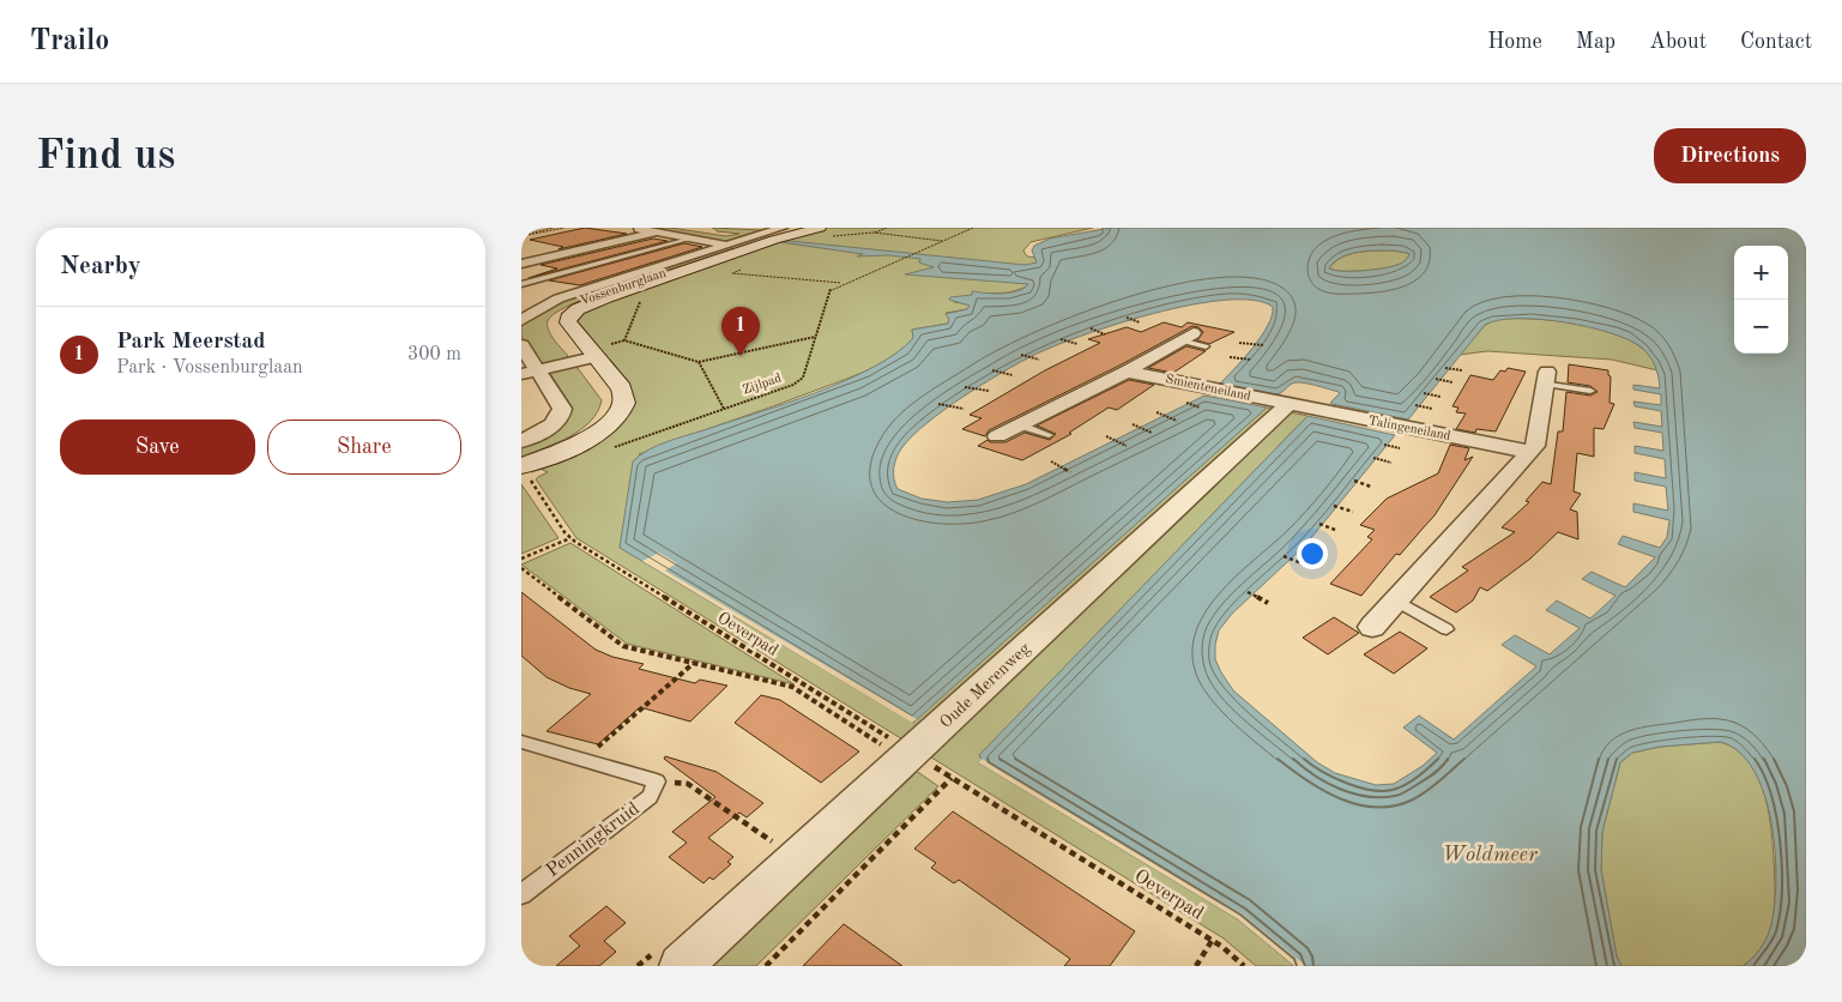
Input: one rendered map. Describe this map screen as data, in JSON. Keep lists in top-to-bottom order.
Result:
{
  "streets": {
    "street": [
      "Vossenburglaan",
      "Smienteneiland",
      "Talingeneiland",
      "Oude Merenweg"
    ],
    "lane": ["Penningkruid"],
    "path": ["Zijlpad", "Oeverpad"]
  },
  "crossings": [
    ["Smienteneiland", "Talingeneiland"],
    ["Smienteneiland", "Oude Merenweg"],
    ["Talingeneiland", "Oude Merenweg"],
    ["Oeverpad", "Oude Merenweg"]
  ],
  "water": ["Woldmeer"],
  "page": {
    "header": "Trailo",
    "nav": [
      "Home",
      "Map",
      "About",
      "Contact"
    ],
    "buttons": [
      "Directions",
      ["Save", "Share"]
    ],
    "title": "Find us",
    "heading": "Nearby",
    "map_buttons": ["+", "−"],
    "list": [
      {
        "mark": "1",
        "name": "Park Meerstad",
        "note": "Park · Vossenburglaan",
        "value": "300 m"
      }
    ],
    "pins": "1"
  }
}
